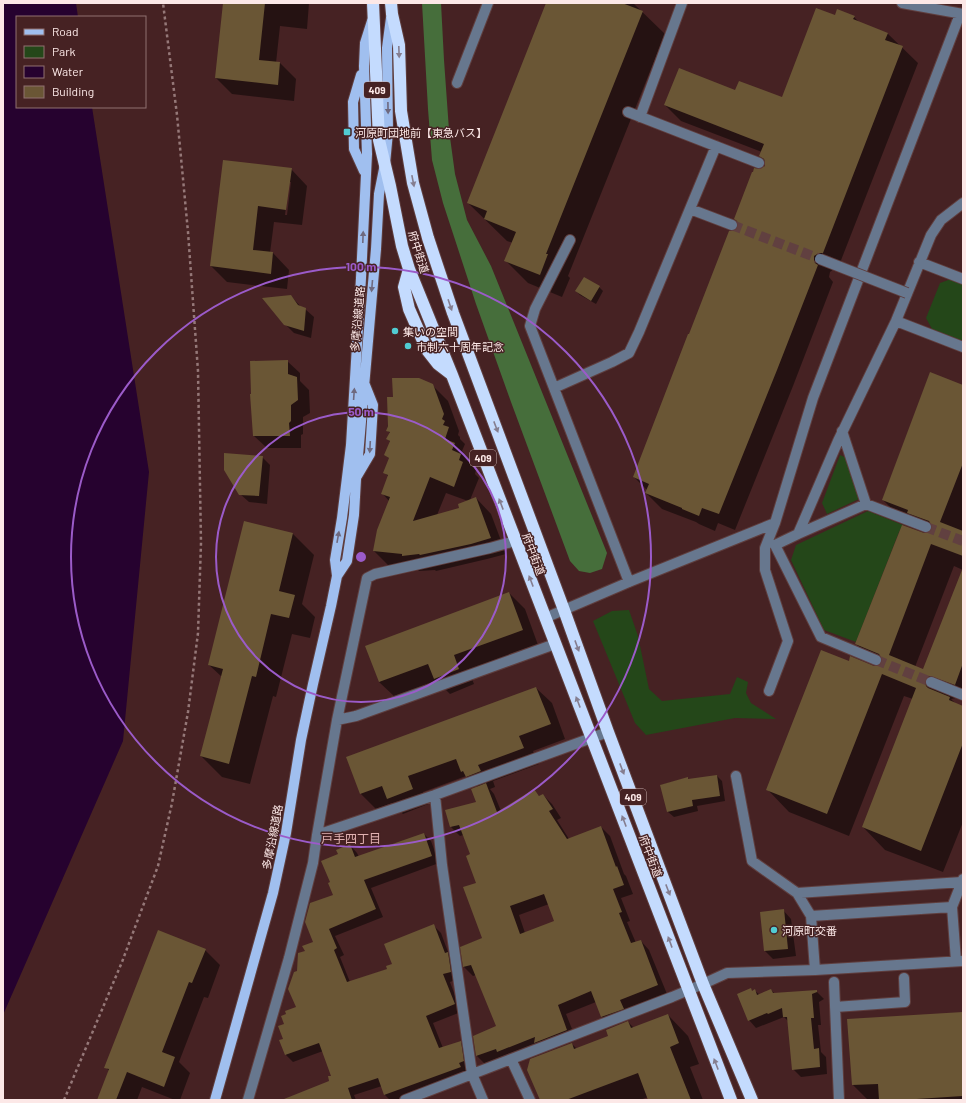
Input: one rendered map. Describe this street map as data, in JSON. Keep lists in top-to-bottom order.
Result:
{
  "streets": {
    "highway": ["409", "府中街道"],
    "main road": ["多摩沿線道路"]
  },
  "crossings": [
    ["府中街道", "多摩沿線道路"]
  ],
  "districts": ["戸手四丁目"],
  "places": {
    "transit": ["河原町団地前【東急バス】"],
    "other": ["集いの空間", "市制六十周年記念", "河原町交番"]
  },
  "legend": [
    "Road",
    "Park",
    "Water",
    "Building"
  ],
  "rings": ["100 m", "50 m"]
}
